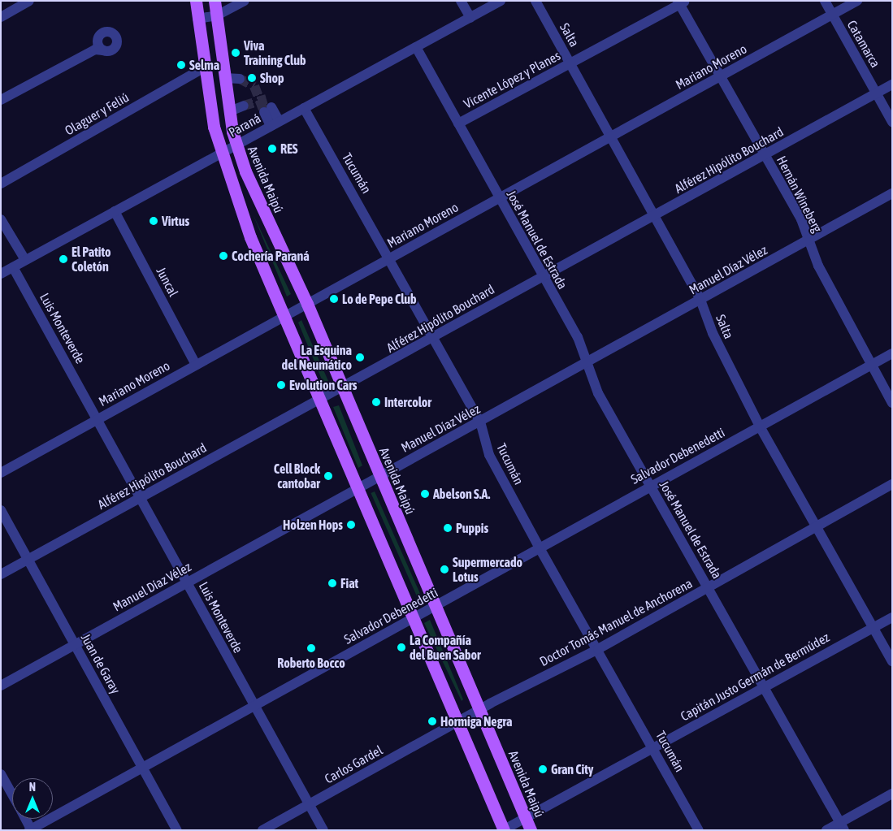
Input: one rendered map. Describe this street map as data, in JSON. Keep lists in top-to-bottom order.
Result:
{
  "streets": {
    "main road": ["Avenida Maipú"],
    "street": [
      "Salta",
      "Catamarca",
      "Mariano Moreno",
      "Vicente López y Planes",
      "Olaguer y Feliú",
      "Paraná",
      "Alférez Hipólito Bouchard",
      "Tucumán",
      "Hernán Wineberg",
      "José Manuel de Estrada",
      "Manuel Díaz Vélez",
      "Juncal",
      "Luis Monteverde",
      "Salvador Debenedetti",
      "Doctor Tomás Manuel de Anchorena",
      "Juan de Garay",
      "Capitán Justo Germán de Bermúdez",
      "Carlos Gardel"
    ]
  },
  "crossings": [
    ["Salta", "Mariano Moreno"],
    ["Salta", "Vicente López y Planes"],
    ["Salta", "Alférez Hipólito Bouchard"],
    ["Salta", "Manuel Díaz Vélez"],
    ["Salta", "Salvador Debenedetti"],
    ["Salta", "Doctor Tomás Manuel de Anchorena"],
    ["Salta", "Capitán Justo Germán de Bermúdez"],
    ["Catamarca", "Mariano Moreno"],
    ["Catamarca", "Alférez Hipólito Bouchard"],
    ["Mariano Moreno", "Tucumán"],
    ["Mariano Moreno", "Avenida Maipú"],
    ["Mariano Moreno", "Hernán Wineberg"],
    ["Mariano Moreno", "José Manuel de Estrada"],
    ["Mariano Moreno", "Juncal"],
    ["Mariano Moreno", "Luis Monteverde"],
    ["Vicente López y Planes", "Hernán Wineberg"],
    ["Vicente López y Planes", "José Manuel de Estrada"],
    ["Paraná", "Tucumán"],
    ["Paraná", "Avenida Maipú"],
    ["Paraná", "José Manuel de Estrada"],
    ["Paraná", "Juncal"],
    ["Paraná", "Luis Monteverde"],
    ["Alférez Hipólito Bouchard", "Tucumán"],
    ["Alférez Hipólito Bouchard", "Avenida Maipú"],
    ["Alférez Hipólito Bouchard", "Hernán Wineberg"],
    ["Alférez Hipólito Bouchard", "José Manuel de Estrada"],
    ["Alférez Hipólito Bouchard", "Luis Monteverde"],
    ["Alférez Hipólito Bouchard", "Juan de Garay"],
    ["Tucumán", "Manuel Díaz Vélez"],
    ["Tucumán", "Salvador Debenedetti"],
    ["Tucumán", "Doctor Tomás Manuel de Anchorena"],
    ["Tucumán", "Capitán Justo Germán de Bermúdez"],
    ["Avenida Maipú", "Manuel Díaz Vélez"],
    ["Avenida Maipú", "Salvador Debenedetti"],
    ["Avenida Maipú", "Doctor Tomás Manuel de Anchorena"],
    ["Avenida Maipú", "Capitán Justo Germán de Bermúdez"],
    ["Hernán Wineberg", "Manuel Díaz Vélez"],
    ["Hernán Wineberg", "Salvador Debenedetti"],
    ["José Manuel de Estrada", "Manuel Díaz Vélez"],
    ["José Manuel de Estrada", "Salvador Debenedetti"],
    ["José Manuel de Estrada", "Doctor Tomás Manuel de Anchorena"],
    ["José Manuel de Estrada", "Capitán Justo Germán de Bermúdez"],
    ["Manuel Díaz Vélez", "Luis Monteverde"],
    ["Manuel Díaz Vélez", "Juan de Garay"],
    ["Luis Monteverde", "Salvador Debenedetti"],
    ["Luis Monteverde", "Carlos Gardel"],
    ["Salvador Debenedetti", "Juan de Garay"],
    ["Doctor Tomás Manuel de Anchorena", "Carlos Gardel"]
  ],
  "places": [
    "Viva Training Club",
    "Selma",
    "Shop",
    "RES",
    "Virtus",
    "Cochería Paraná",
    "El Patito Coletón",
    "Lo de Pepe Club",
    "La Esquina del Neumático",
    "Evolution Cars",
    "Intercolor",
    "Cell Block cantobar",
    "Abelson S.A.",
    "Holzen Hops",
    "Puppis",
    "Supermercado Lotus",
    "Fiat",
    "La Compañía del Buen Sabor",
    "Roberto Bocco",
    "Hormiga Negra",
    "Gran City"
  ],
  "north": "top"
}
